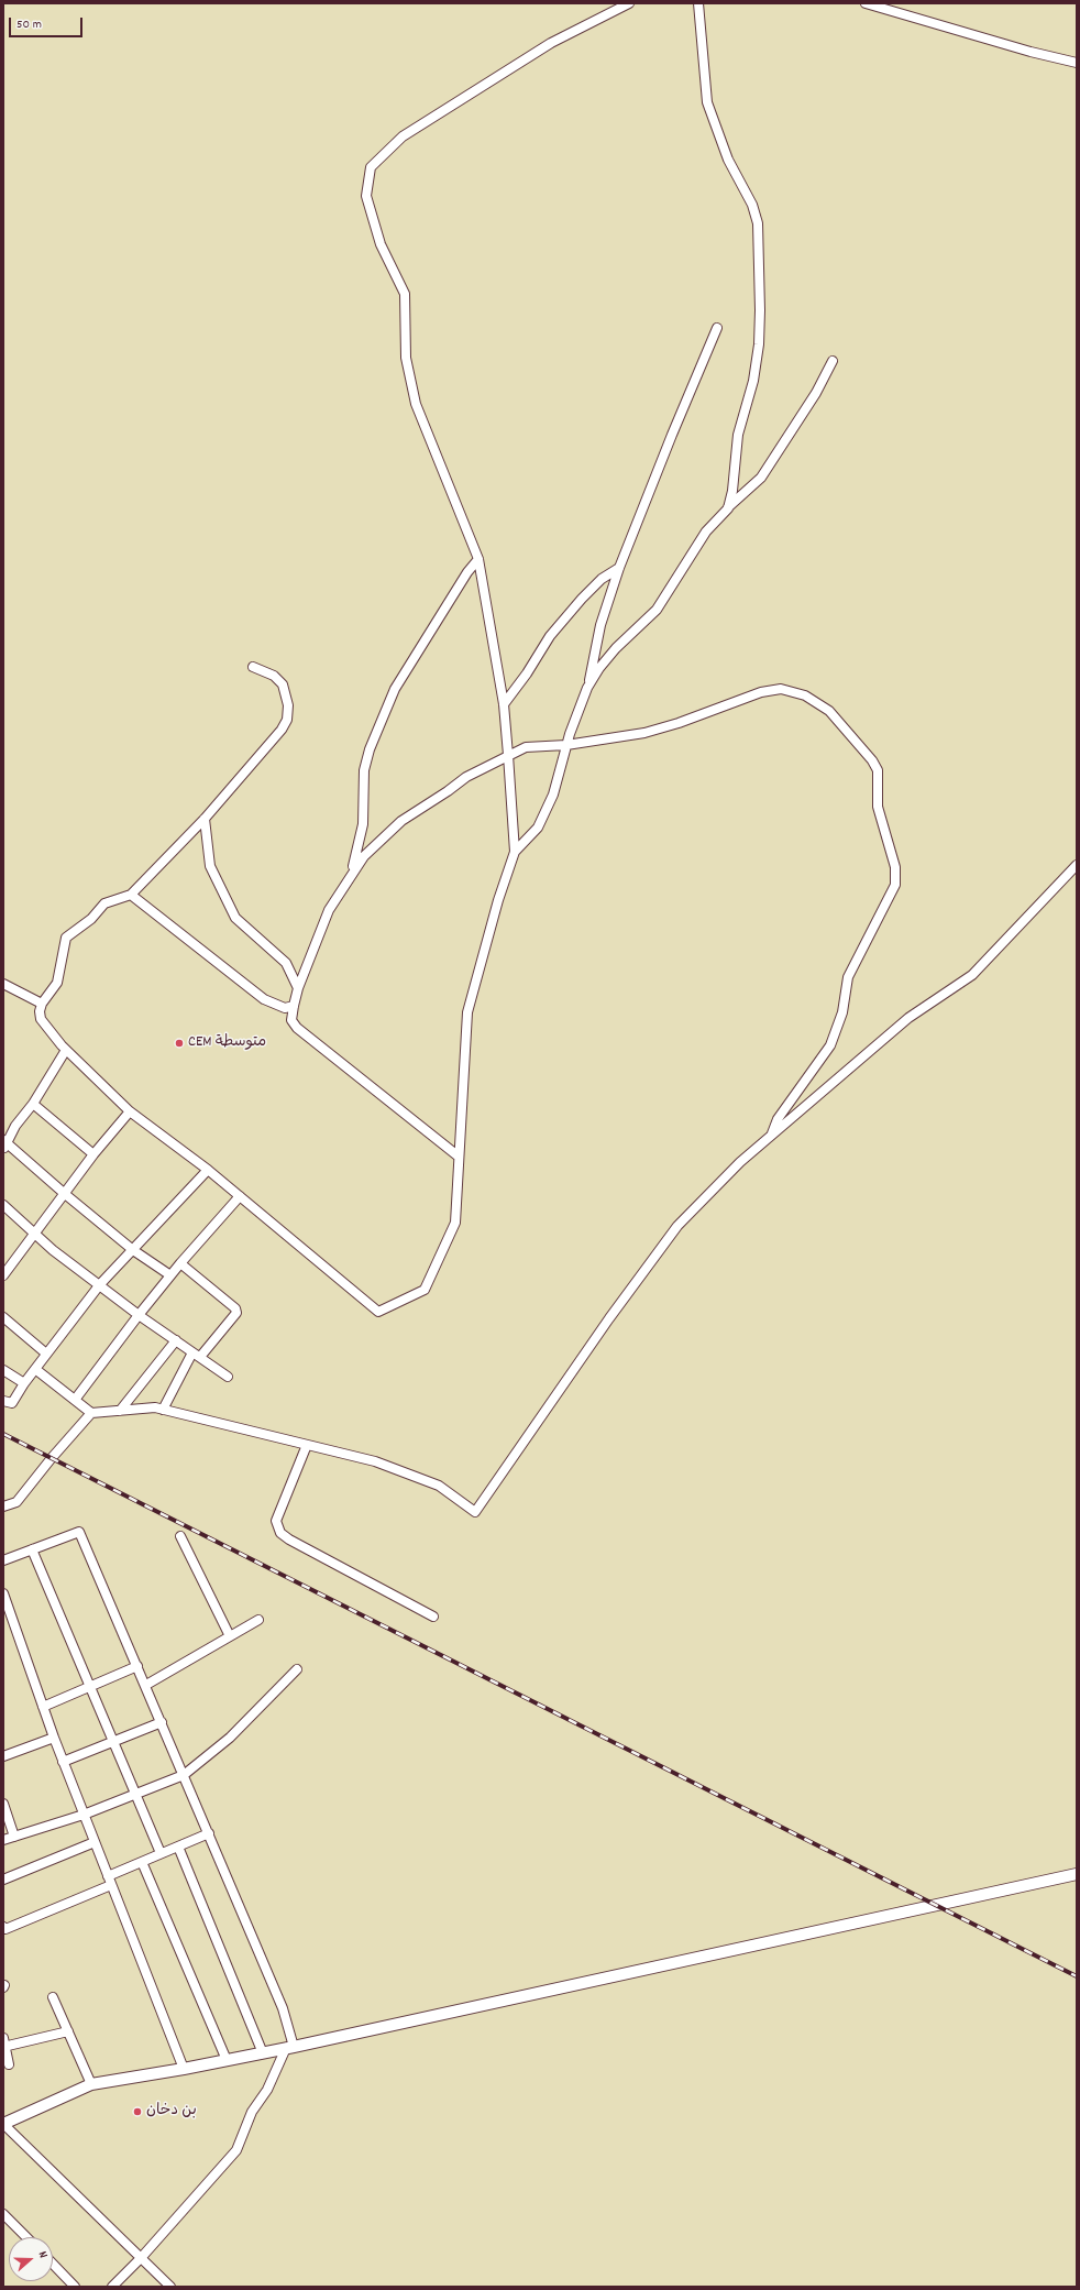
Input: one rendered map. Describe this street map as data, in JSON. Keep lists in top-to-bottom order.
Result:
{
  "places": ["CEM متوسطة", "بن دخان"],
  "scale_bar": "50 m",
  "north": "right"
}
